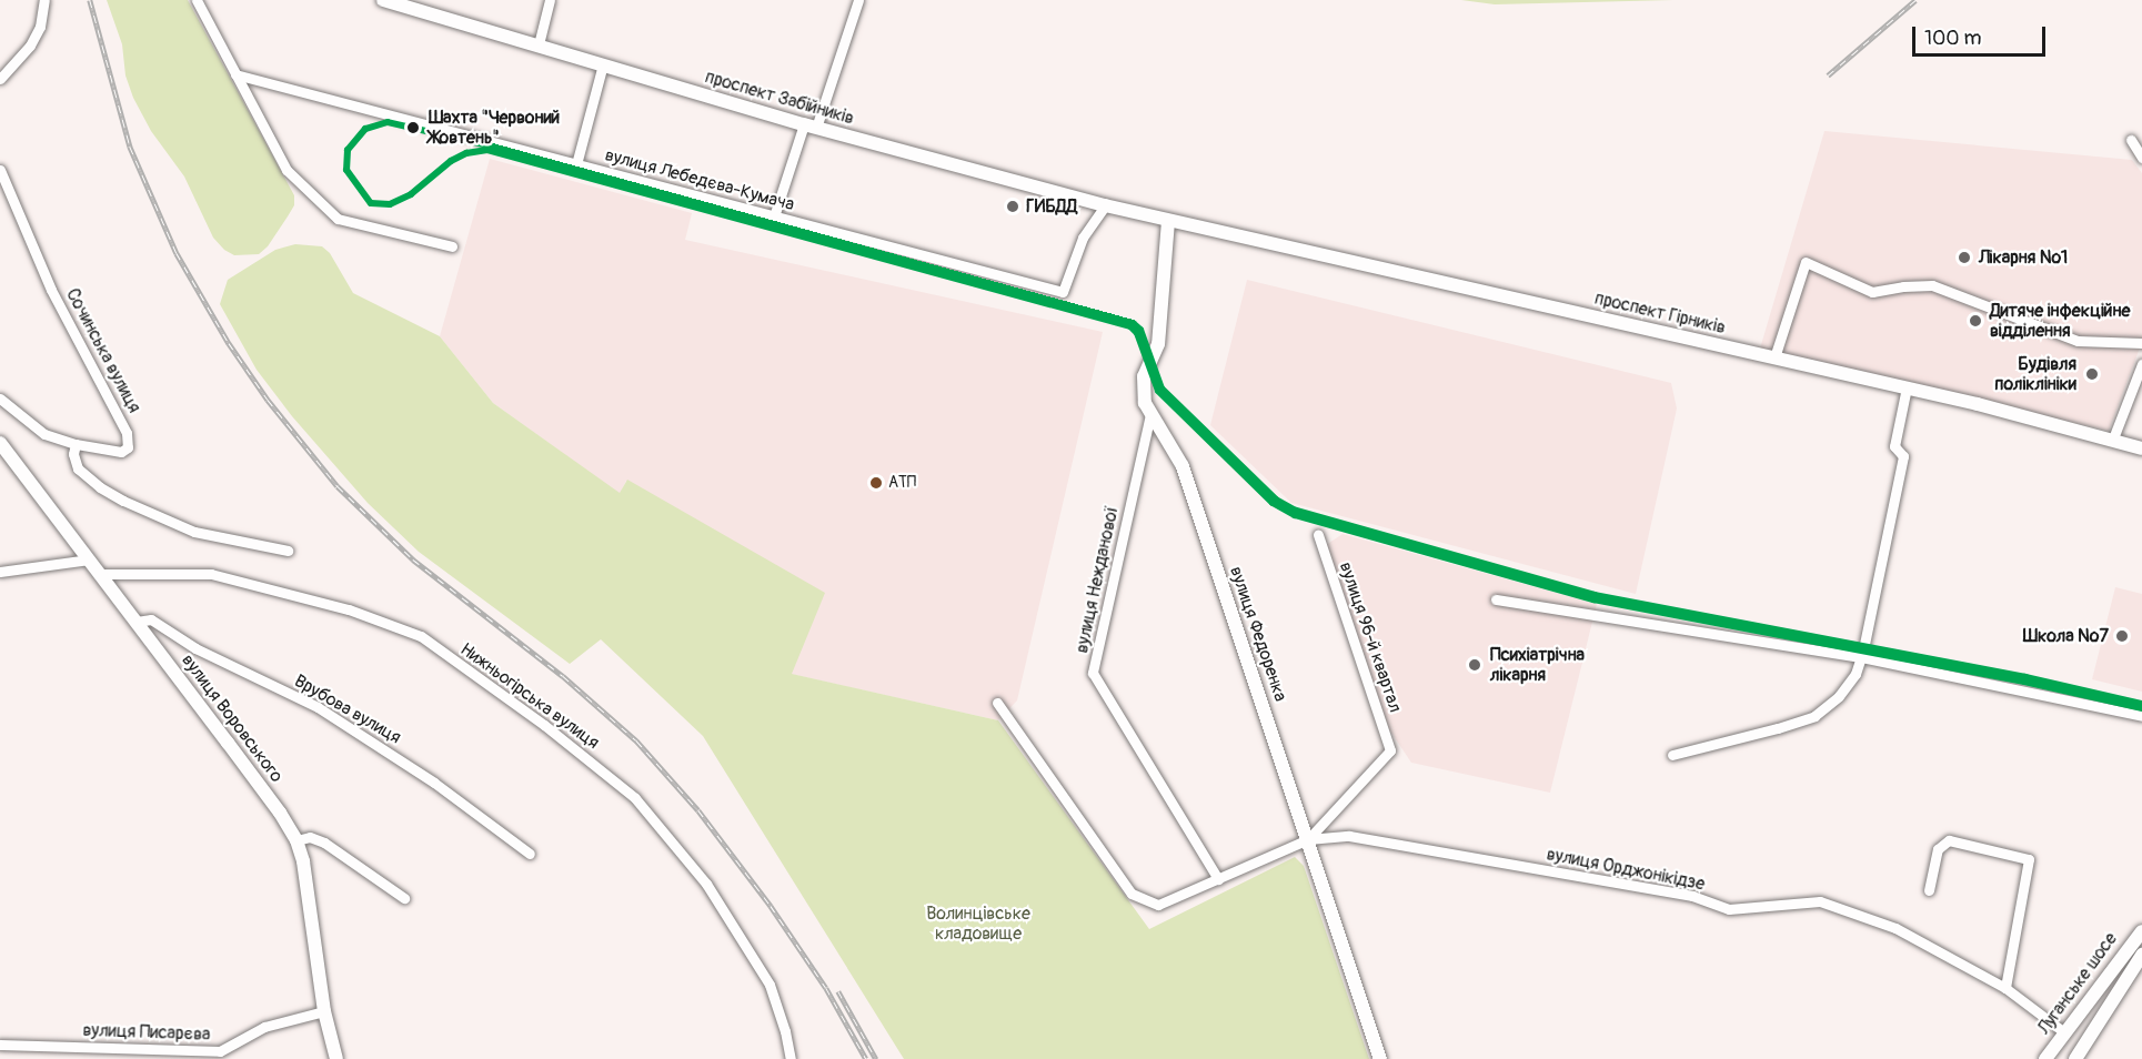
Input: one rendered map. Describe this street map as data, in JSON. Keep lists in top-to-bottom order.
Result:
{
  "streets": {
    "main road": [
      "проспект Забійників",
      "проспект Гірників",
      "вулиця Федоренка",
      "вулиця Воровського",
      "Луганське шосе"
    ],
    "street": [
      "вулиця Лебедєва-Кумача",
      "Сочинська вулиця",
      "вулиця Нежданової",
      "вулиця 96-й квартал",
      "Нижньогірська вулиця",
      "Врубова вулиця",
      "вулиця Орджонікідзе",
      "вулиця Писарєва"
    ]
  },
  "crossings": [
    ["проспект Забійників", "вулиця Лебедєва-Кумача"],
    ["проспект Забійників", "проспект Гірників"],
    ["проспект Забійників", "вулиця Федоренка"],
    ["проспект Гірників", "вулиця Федоренка"],
    ["вулиця Нежданової", "вулиця Федоренка"],
    ["вулиця Федоренка", "вулиця 96-й квартал"],
    ["вулиця Федоренка", "вулиця Орджонікідзе"],
    ["вулиця 96-й квартал", "вулиця Орджонікідзе"],
    ["Нижньогірська вулиця", "вулиця Воровського"],
    ["Врубова вулиця", "вулиця Воровського"],
    ["вулиця Воровського", "вулиця Писарєва"],
    ["вулиця Орджонікідзе", "Луганське шосе"]
  ],
  "parks": ["Волинцівське кладовище"],
  "places": [
    "Шахта \"Червоний Жовтень\"",
    "ГИБДД",
    "Лікарня №1",
    "Дитяче інфекційне відділення",
    "Будівля поліклініки",
    "АТП",
    "Школа №7",
    "Психіатрічна лікарня"
  ],
  "scale_bar": "100 m"
}
